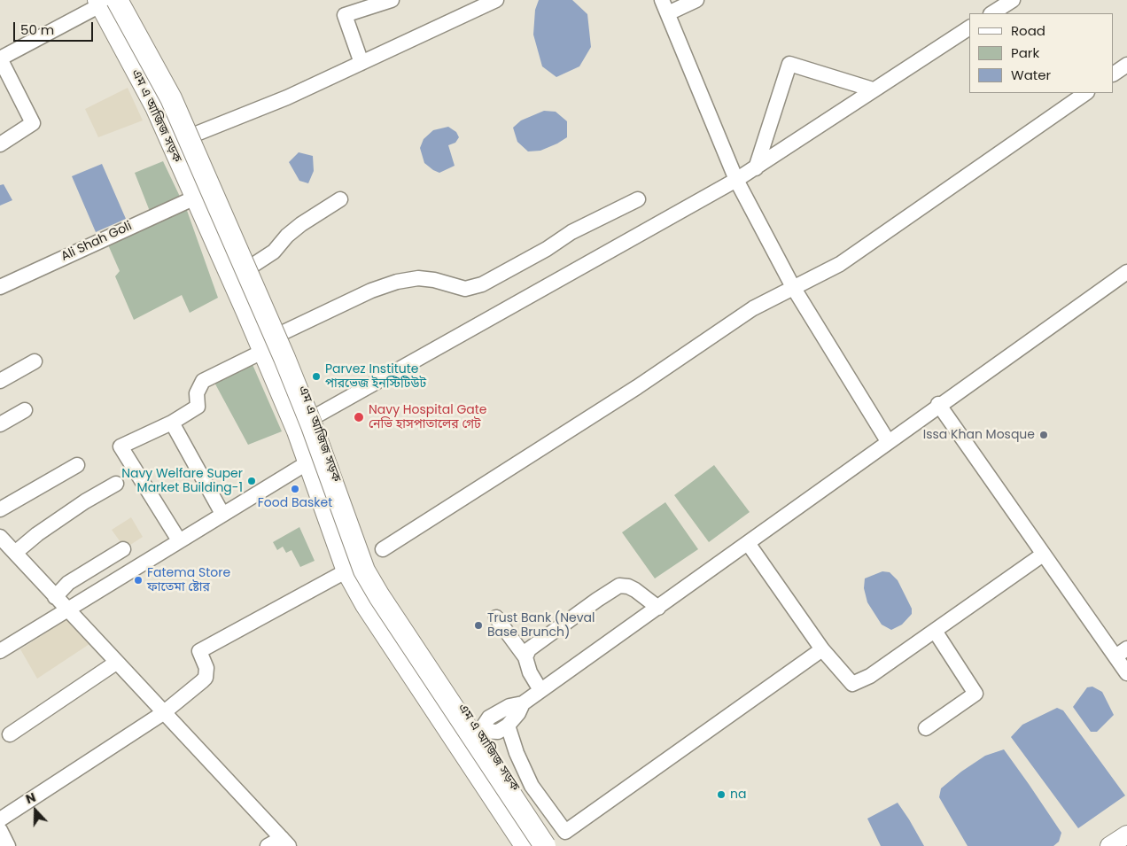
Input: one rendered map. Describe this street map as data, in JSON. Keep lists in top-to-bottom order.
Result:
{
  "streets": {
    "main road": ["এম এ আজিজ সড়ক"],
    "street": ["Ali Shah Goli"]
  },
  "crossings": [
    ["এম এ আজিজ সড়ক", "Ali Shah Goli"]
  ],
  "places": [
    "Parvez Institute পারভেজ ইনস্টিটিউট",
    "Navy Hospital Gate নেভি হাসপাতালের গেট",
    "Issa Khan Mosque",
    "Navy Welfare Super Market Building-1",
    "Food Basket",
    "Fatema Store ফাতেমা ষ্টোর",
    "Trust Bank (Neval Base Brunch)",
    "na"
  ],
  "legend": ["Road", "Park", "Water"],
  "scale_bar": "50 m",
  "north": "top"
}
